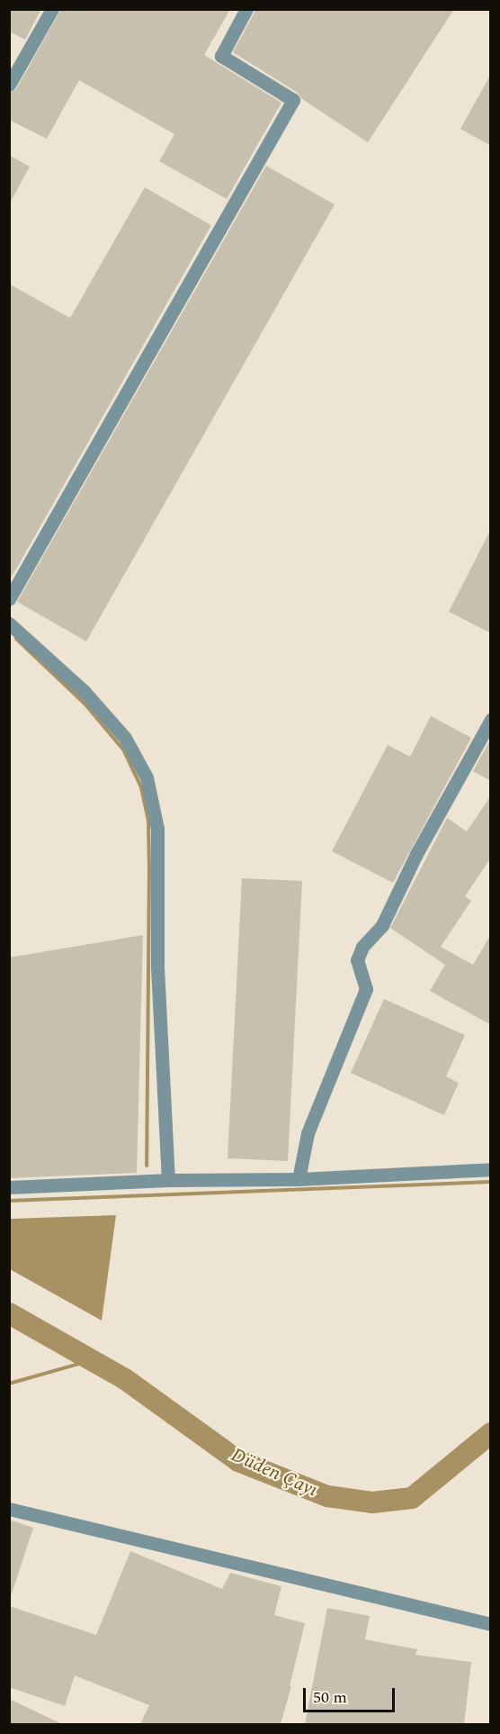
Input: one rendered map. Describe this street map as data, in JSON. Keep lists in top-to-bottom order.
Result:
{
  "water": ["Düden Çayı"],
  "scale_bar": "50 m"
}
